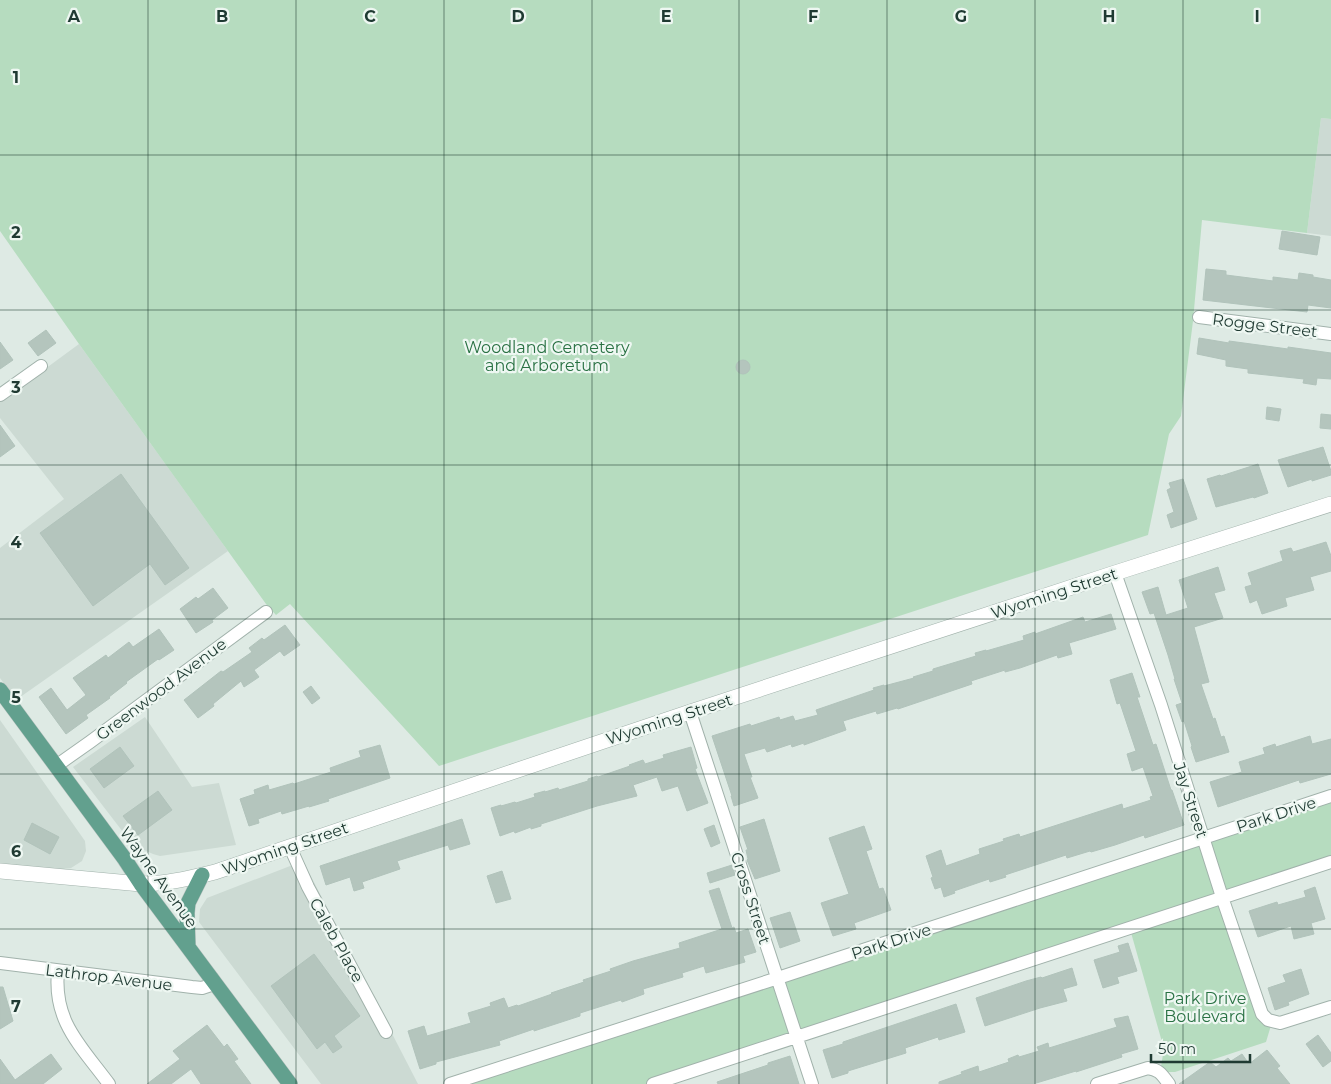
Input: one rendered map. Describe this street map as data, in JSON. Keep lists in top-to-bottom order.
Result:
{
  "streets": {
    "main road": ["Wayne Avenue"],
    "street": [
      "Rogge Street",
      "Wyoming Street",
      "Greenwood Avenue",
      "Jay Street",
      "Park Drive",
      "Cross Street",
      "Caleb Place",
      "Lathrop Avenue"
    ]
  },
  "crossings": [
    ["Wyoming Street", "Jay Street"],
    ["Wyoming Street", "Wayne Avenue"],
    ["Wyoming Street", "Cross Street"],
    ["Wyoming Street", "Caleb Place"],
    ["Greenwood Avenue", "Wayne Avenue"],
    ["Jay Street", "Park Drive"],
    ["Park Drive", "Cross Street"],
    ["Wayne Avenue", "Lathrop Avenue"]
  ],
  "parks": ["Woodland Cemetery and Arboretum", "Park Drive Boulevard"],
  "scale_bar": "50 m",
  "grid": {
    "columns": [
      "A",
      "B",
      "C",
      "D",
      "E",
      "F",
      "G",
      "H",
      "I"
    ],
    "rows": [
      "1",
      "2",
      "3",
      "4",
      "5",
      "6",
      "7"
    ]
  }
}
